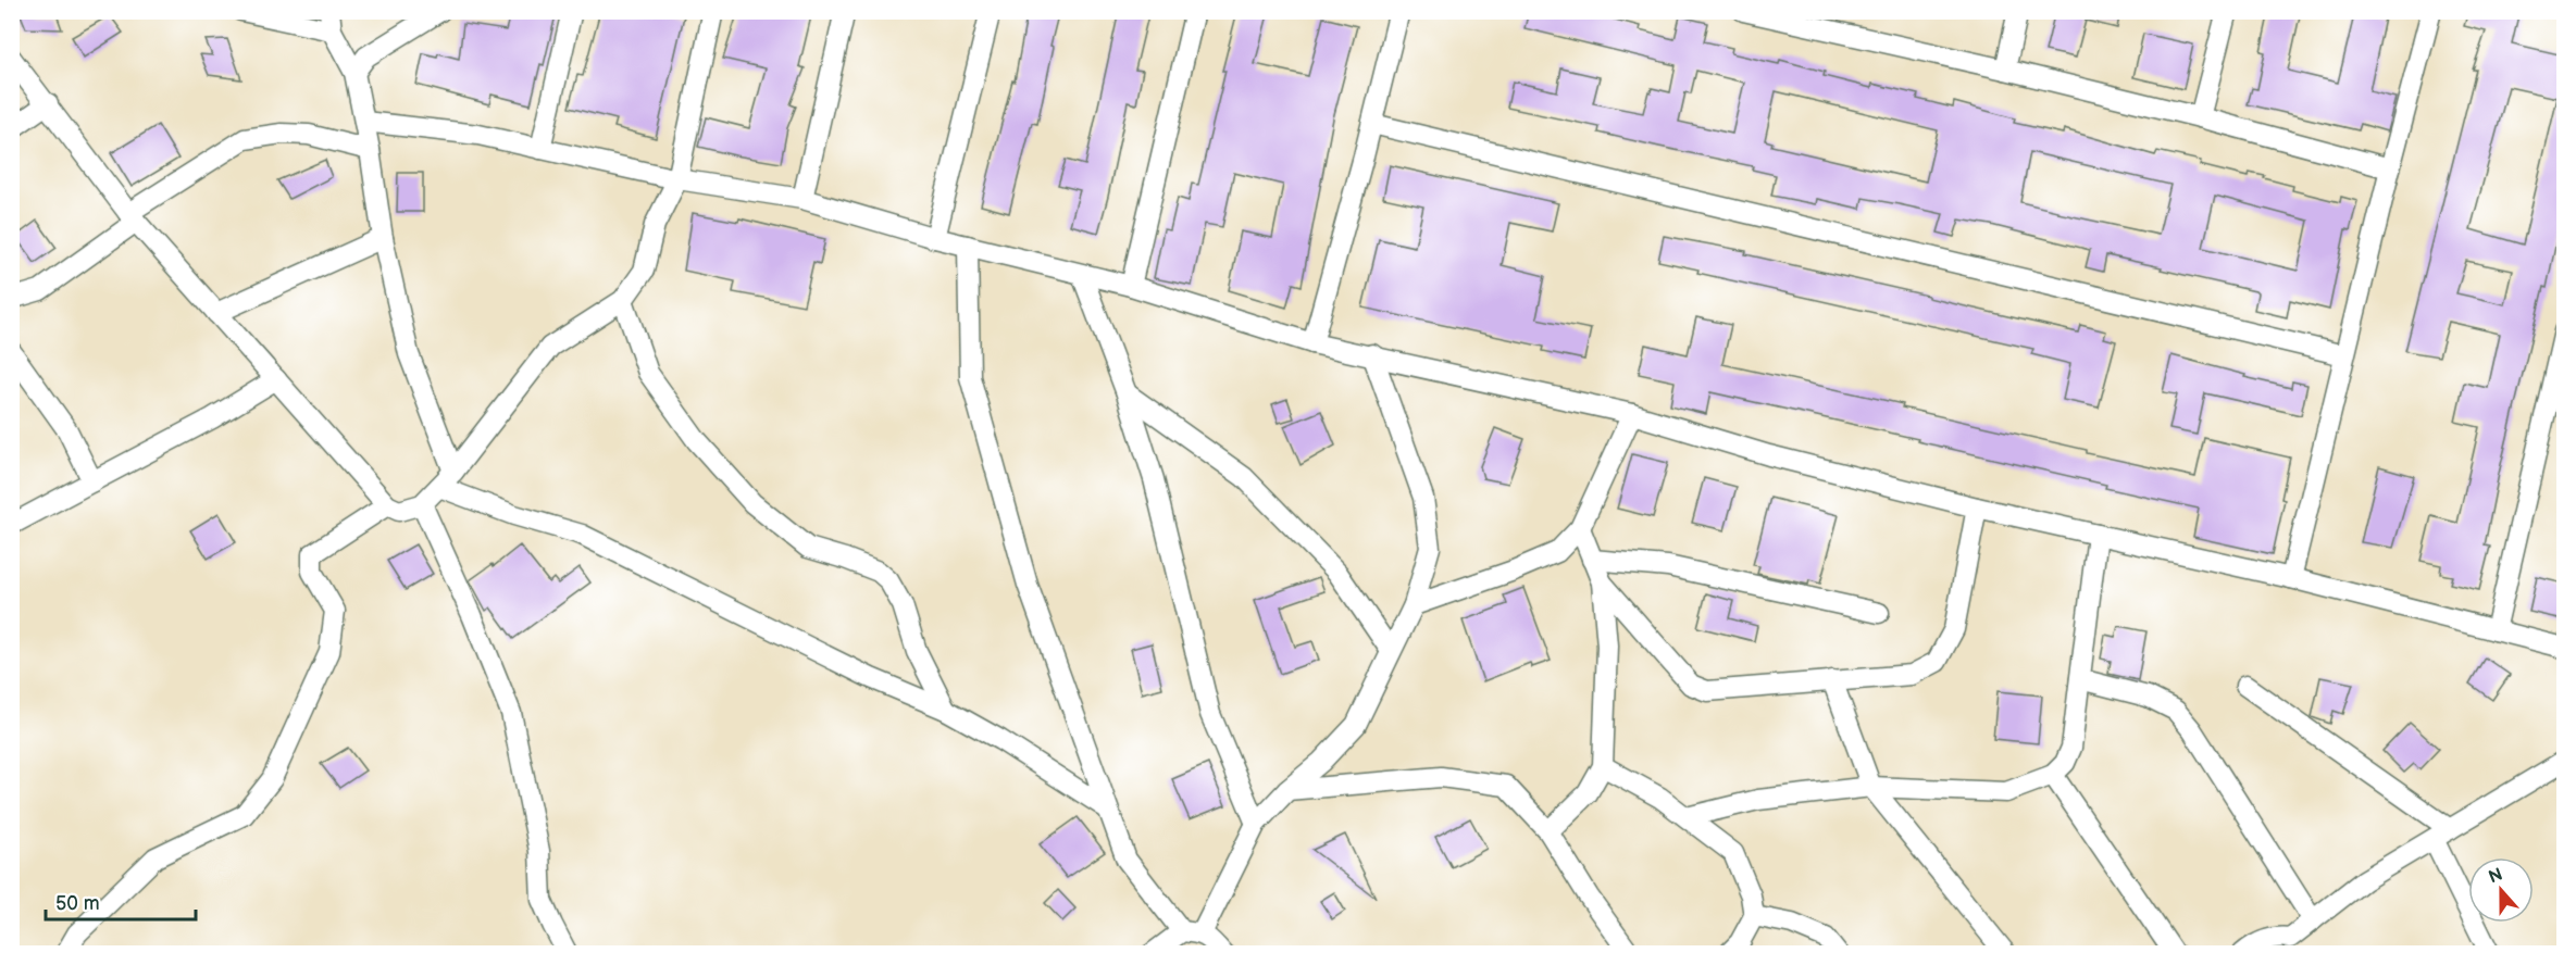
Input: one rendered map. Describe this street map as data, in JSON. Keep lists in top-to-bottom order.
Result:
{
  "scale_bar": "50 m",
  "north": "top"
}
